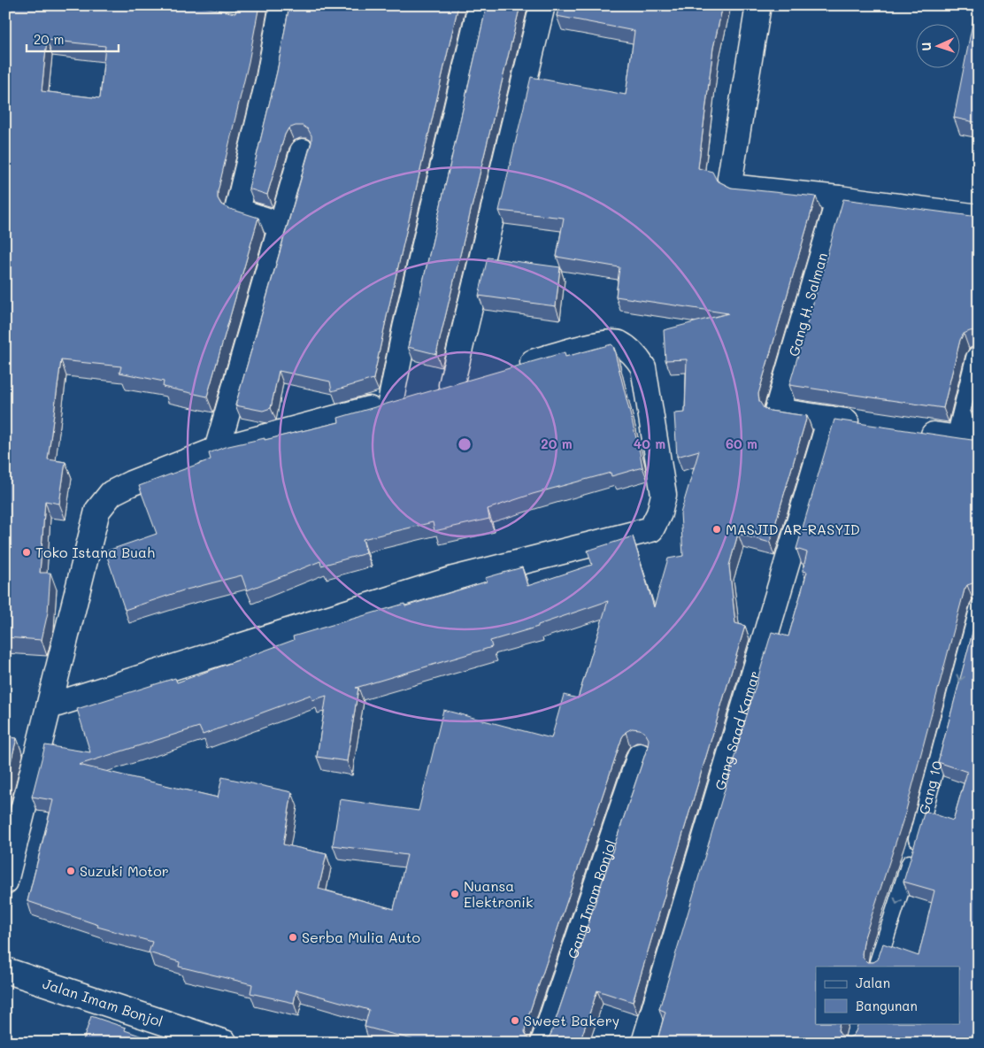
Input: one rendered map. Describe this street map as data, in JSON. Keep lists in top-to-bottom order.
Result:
{
  "streets": {
    "street": [
      "Gang H. Salman",
      "Gang Saad Kamar",
      "Gang Imam Bonjol",
      "Jalan Imam Bonjol"
    ],
    "lane": ["Gang 10"]
  },
  "crossings": [
    ["Gang H. Salman", "Gang Saad Kamar"]
  ],
  "one_way": ["Gang 10"],
  "places": [
    "MASJID AR-RASYID",
    "Toko Istana Buah",
    "Suzuki Motor",
    "Nuansa Elektronik",
    "Serba Mulia Auto",
    "Sweet Bakery"
  ],
  "legend": ["Jalan", "Bangunan"],
  "scale_bar": "20 m",
  "north": "left",
  "rings": ["20 m", "40 m", "60 m"]
}
